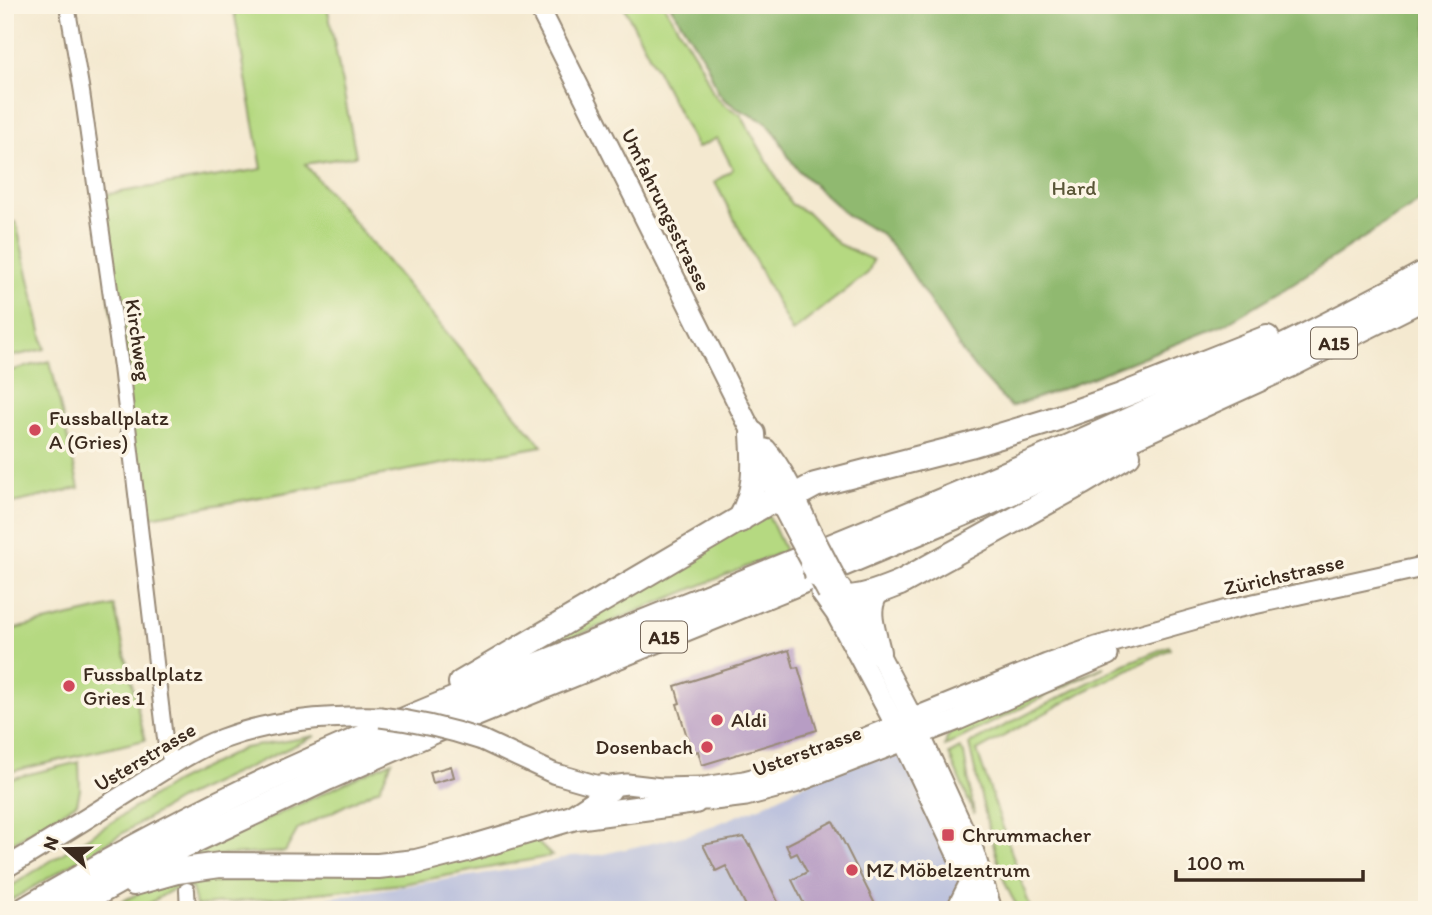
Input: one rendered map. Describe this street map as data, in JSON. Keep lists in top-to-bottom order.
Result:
{
  "streets": {
    "highway": ["A15"],
    "main road": ["Umfahrungsstrasse", "Zürichstrasse", "Usterstrasse"],
    "street": ["Kirchweg"]
  },
  "crossings": [
    ["Umfahrungsstrasse", "Zürichstrasse"],
    ["Umfahrungsstrasse", "Usterstrasse"],
    ["Kirchweg", "Usterstrasse"],
    ["Zürichstrasse", "Usterstrasse"]
  ],
  "parks": ["Hard"],
  "places": {
    "other": [
      "Fussballplatz A (Gries)",
      "Fussballplatz Gries 1",
      "Aldi",
      "Dosenbach",
      "MZ Möbelzentrum"
    ],
    "transit": ["Chrummacher"]
  },
  "scale_bar": "100 m",
  "north": "left"
}
